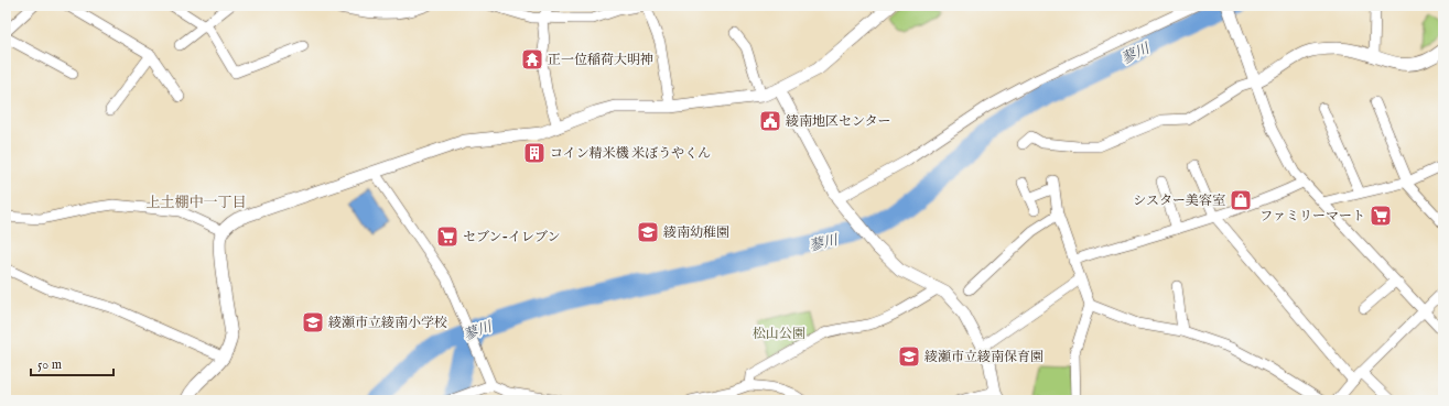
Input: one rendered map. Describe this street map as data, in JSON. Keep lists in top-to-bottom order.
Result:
{
  "districts": ["上土棚中一丁目"],
  "water": ["蓼川"],
  "parks": ["松山公園"],
  "places": {
    "temple": ["正一位稲荷大明神"],
    "public building": ["綾南地区センター"],
    "building": ["コイン精米機 米ぼうやくん"],
    "shop": ["シスター美容室"],
    "supermarket": ["ファミリーマート", "セブン-イレブン"],
    "school or university": ["綾南幼稚園", "綾瀬市立綾南小学校", "綾瀬市立綾南保育園"]
  },
  "scale_bar": "50 m"
}
